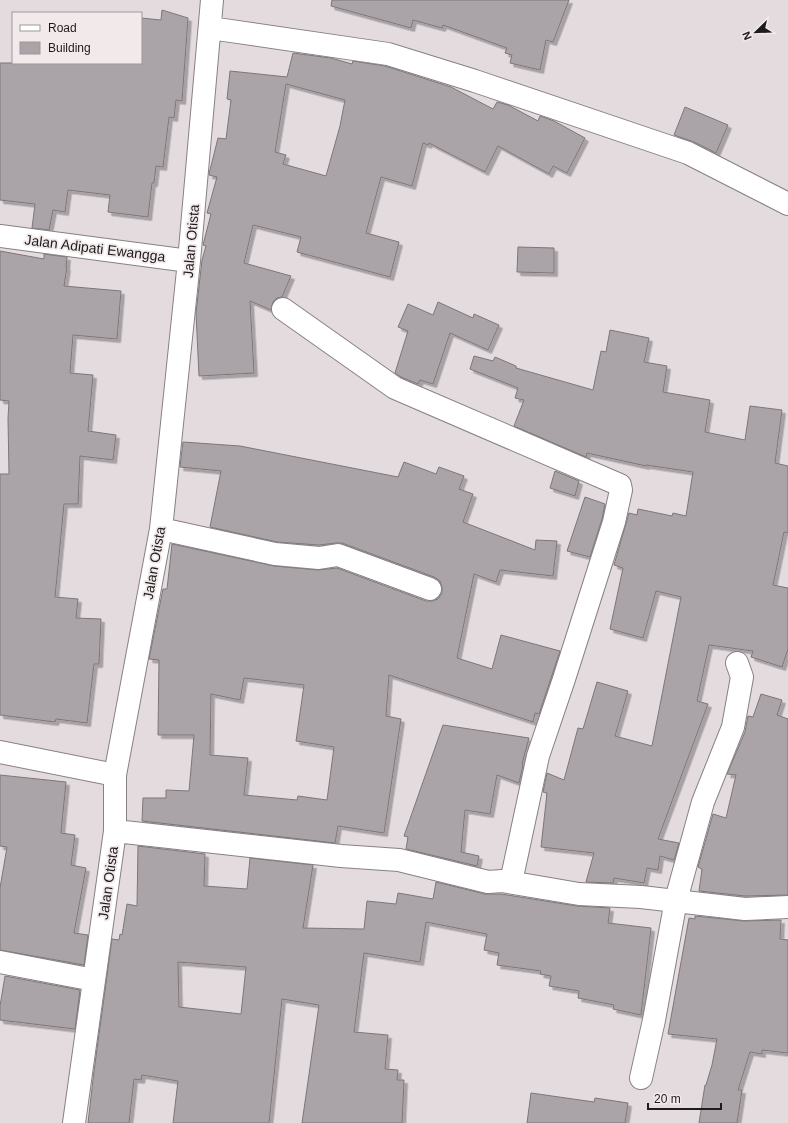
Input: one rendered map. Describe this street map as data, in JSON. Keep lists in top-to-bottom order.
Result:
{
  "streets": {
    "street": ["Jalan Otista", "Jalan Adipati Ewangga"]
  },
  "crossings": [
    ["Jalan Otista", "Jalan Adipati Ewangga"]
  ],
  "legend": ["Road", "Building"],
  "scale_bar": "20 m",
  "north": "bottom left"
}
